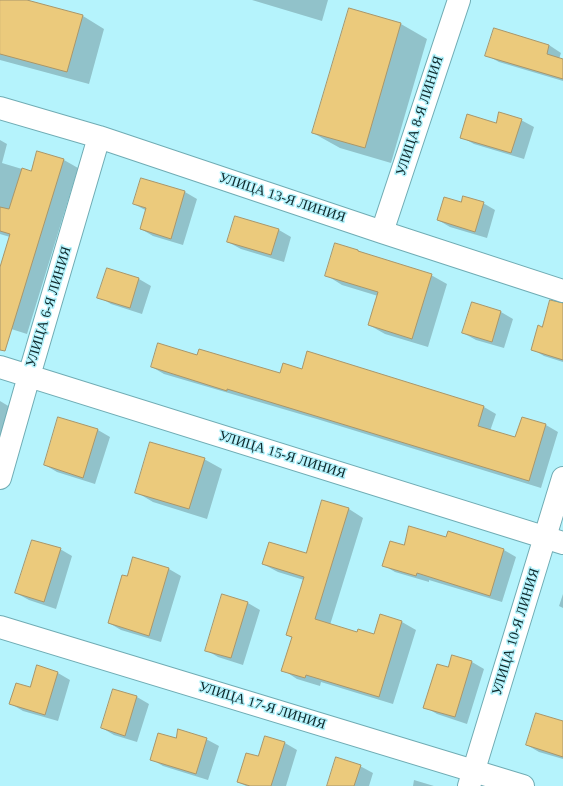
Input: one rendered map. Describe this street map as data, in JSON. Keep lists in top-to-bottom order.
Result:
{
  "streets": {
    "street": [
      "УЛИЦА 8-Я ЛИНИЯ",
      "УЛИЦА 13-Я ЛИНИЯ",
      "УЛИЦА 6-Я ЛИНИЯ",
      "УЛИЦА 15-Я ЛИНИЯ",
      "УЛИЦА 10-Я ЛИНИЯ",
      "УЛИЦА 17-Я ЛИНИЯ"
    ]
  },
  "crossings": [
    ["УЛИЦА 8-Я ЛИНИЯ", "УЛИЦА 13-Я ЛИНИЯ"],
    ["УЛИЦА 13-Я ЛИНИЯ", "УЛИЦА 6-Я ЛИНИЯ"],
    ["УЛИЦА 6-Я ЛИНИЯ", "УЛИЦА 15-Я ЛИНИЯ"],
    ["УЛИЦА 15-Я ЛИНИЯ", "УЛИЦА 10-Я ЛИНИЯ"],
    ["УЛИЦА 10-Я ЛИНИЯ", "УЛИЦА 17-Я ЛИНИЯ"]
  ]
}
